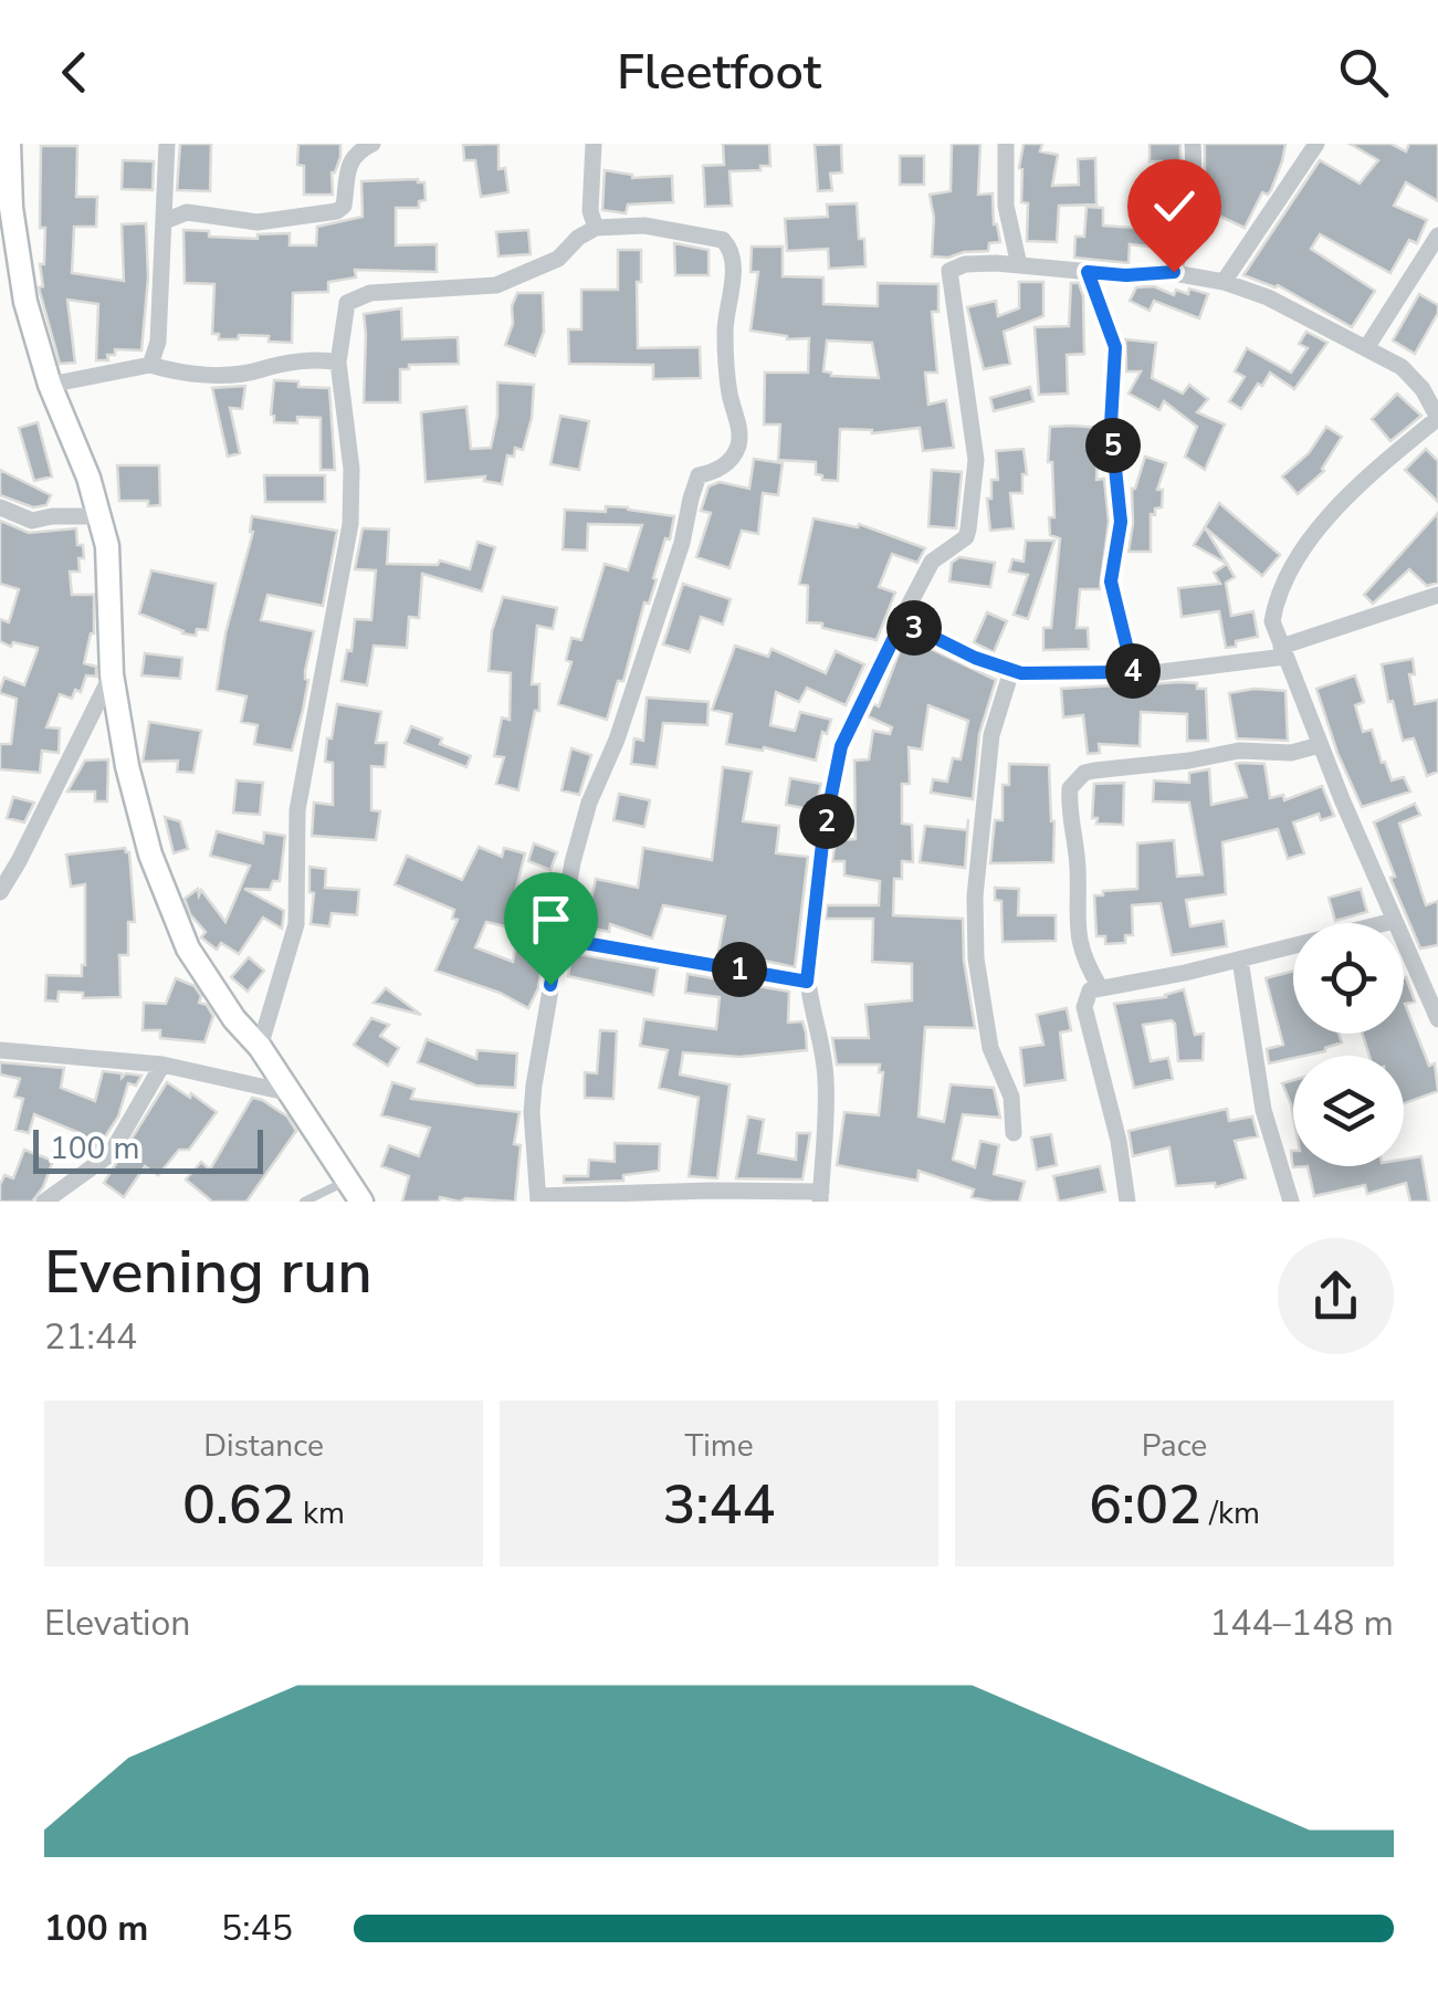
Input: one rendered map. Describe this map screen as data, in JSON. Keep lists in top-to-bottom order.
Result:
{
  "scale_bar": "100 m",
  "page": {
    "header": "Fleetfoot",
    "pins": [
      "5",
      "3",
      "4",
      "2",
      "1"
    ],
    "scale": "100 m",
    "heading": ["Evening run", "21:44"],
    "stats": [
      ["Distance", "0.62 km"],
      ["Time", "3:44"],
      ["Pace", "6:02 /km"]
    ],
    "chart": ["Elevation", "144–148 m"],
    "list": [
      {
        "name": "100 m",
        "note": "5:45"
      }
    ]
  }
}
